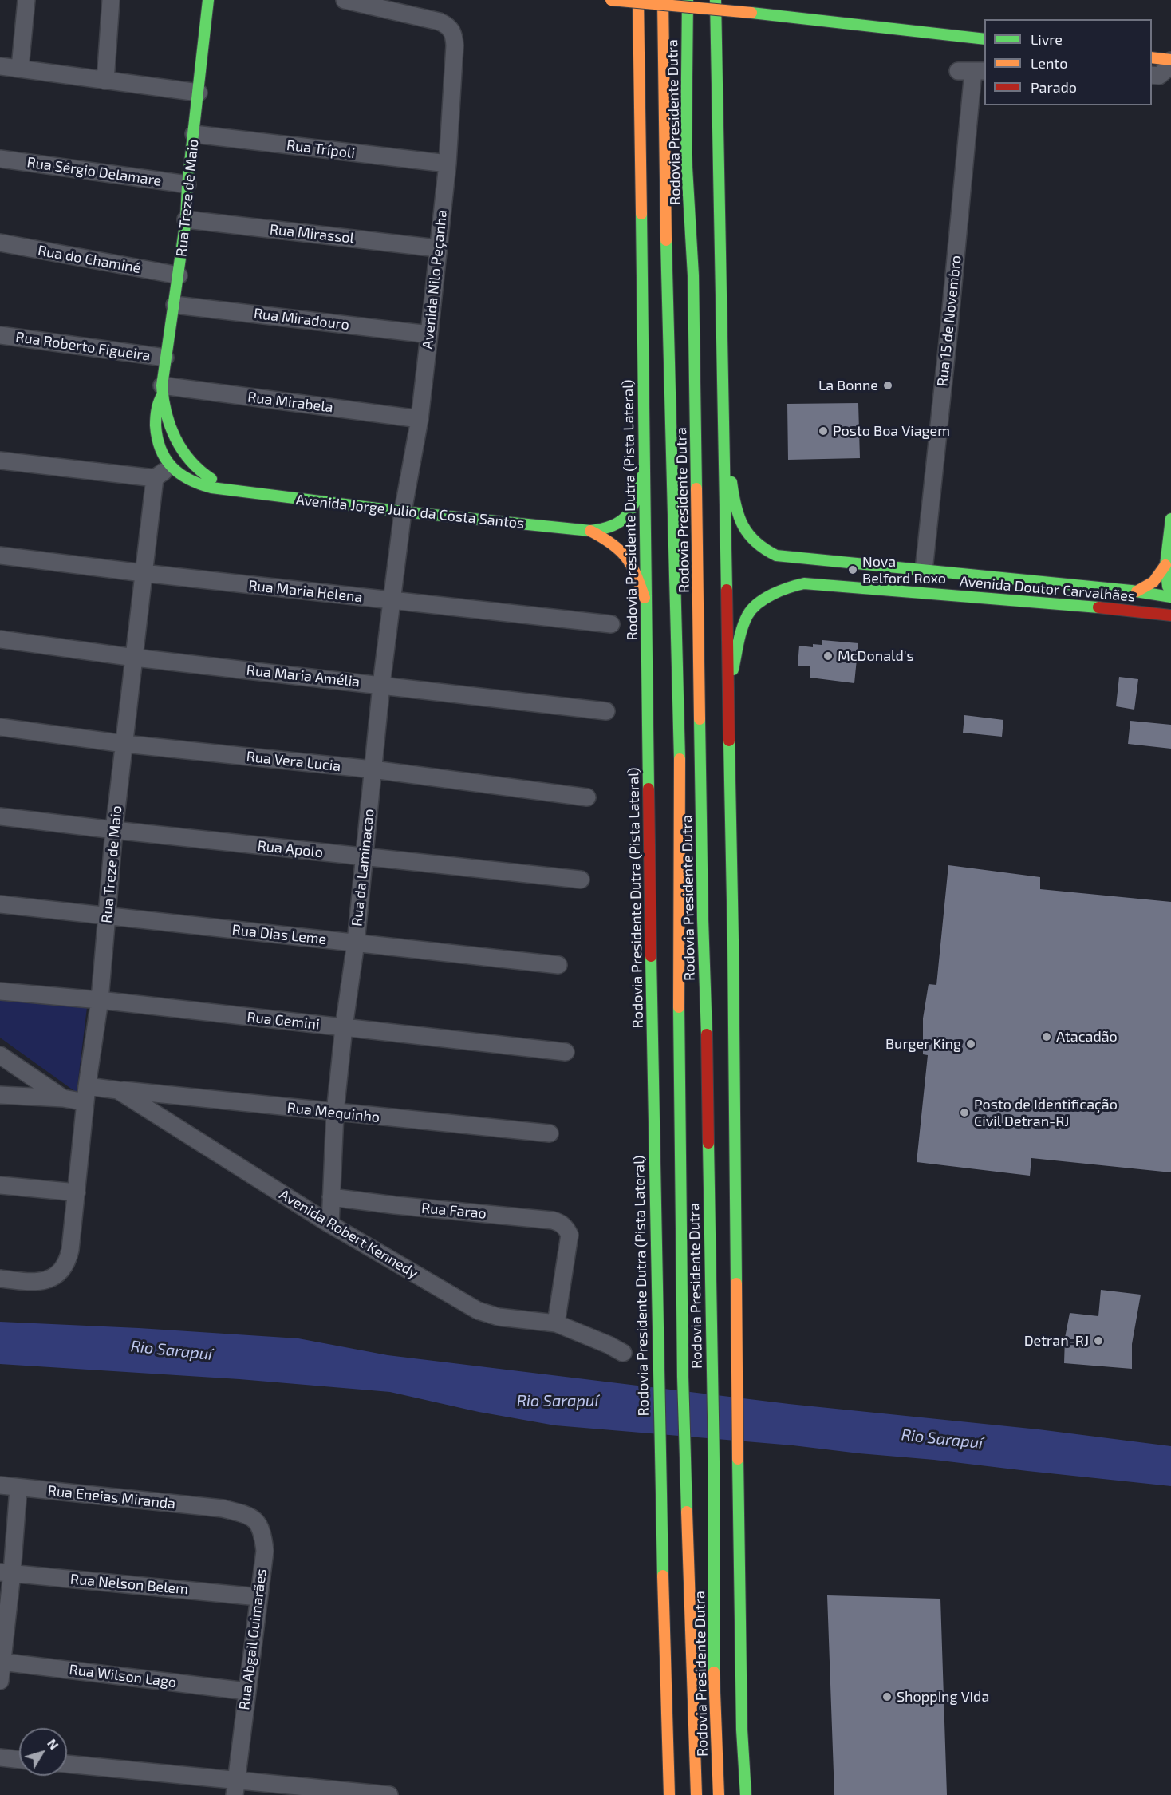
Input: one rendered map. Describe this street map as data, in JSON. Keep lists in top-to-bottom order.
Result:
{
  "streets": {
    "main road": [
      "Rodovia Presidente Dutra",
      "Rua Treze de Maio",
      "Rodovia Presidente Dutra (Pista Lateral)",
      "Avenida Jorge Julio da Costa Santos",
      "Avenida Doutor Carvalhães"
    ],
    "street": [
      "Rua Trípoli",
      "Rua Sérgio Delamare",
      "Rua Mirassol",
      "Rua do Chaminé",
      "Avenida Nilo Peçanha",
      "Rua Miradouro",
      "Rua 15 de Novembro",
      "Rua Roberto Figueira",
      "Rua Mirabela",
      "Rua Maria Helena",
      "Rua Maria Amélia",
      "Rua Vera Lucia",
      "Rua Apolo",
      "Rua da Laminacao",
      "Rua Dias Leme",
      "Rua Gemini",
      "Rua Mequinho",
      "Rua Farao",
      "Avenida Robert Kennedy",
      "Rua Eneias Miranda",
      "Rua Nelson Belem",
      "Rua Abgail Guimarães",
      "Rua Wilson Lago"
    ]
  },
  "crossings": [
    ["Rua Trípoli", "Rua Treze de Maio"],
    ["Rua Trípoli", "Avenida Nilo Peçanha"],
    ["Rua Sérgio Delamare", "Rua Treze de Maio"],
    ["Rua Treze de Maio", "Rua Mirassol"],
    ["Rua Treze de Maio", "Rua do Chaminé"],
    ["Rua Treze de Maio", "Rua Miradouro"],
    ["Rua Treze de Maio", "Rua Roberto Figueira"],
    ["Rua Treze de Maio", "Rua Mirabela"],
    ["Rua Treze de Maio", "Avenida Jorge Julio da Costa Santos"],
    ["Rua Treze de Maio", "Rua Maria Helena"],
    ["Rua Treze de Maio", "Rua Maria Amélia"],
    ["Rua Treze de Maio", "Rua Vera Lucia"],
    ["Rua Treze de Maio", "Rua Apolo"],
    ["Rua Treze de Maio", "Rua Dias Leme"],
    ["Rua Treze de Maio", "Rua Gemini"],
    ["Rua Treze de Maio", "Avenida Robert Kennedy"],
    ["Rua Mirassol", "Avenida Nilo Peçanha"],
    ["Avenida Nilo Peçanha", "Rua Miradouro"],
    ["Avenida Nilo Peçanha", "Rua Mirabela"],
    ["Avenida Nilo Peçanha", "Avenida Jorge Julio da Costa Santos"],
    ["Avenida Nilo Peçanha", "Rua da Laminacao"],
    ["Avenida Jorge Julio da Costa Santos", "Rua da Laminacao"],
    ["Rua Maria Helena", "Rua da Laminacao"],
    ["Rua Maria Amélia", "Rua da Laminacao"],
    ["Rua Vera Lucia", "Rua da Laminacao"],
    ["Rua Apolo", "Rua da Laminacao"],
    ["Rua da Laminacao", "Rua Dias Leme"],
    ["Rua da Laminacao", "Rua Gemini"],
    ["Rua da Laminacao", "Rua Mequinho"],
    ["Rua da Laminacao", "Rua Farao"],
    ["Rua da Laminacao", "Avenida Robert Kennedy"],
    ["Rua Mequinho", "Avenida Robert Kennedy"],
    ["Rua Farao", "Avenida Robert Kennedy"],
    ["Rua Eneias Miranda", "Rua Abgail Guimarães"],
    ["Rua Nelson Belem", "Rua Abgail Guimarães"],
    ["Rua Abgail Guimarães", "Rua Wilson Lago"]
  ],
  "water": ["Rio Sarapuí"],
  "places": [
    "La Bonne",
    "Posto Boa Viagem",
    "Nova Belford Roxo",
    "McDonald's",
    "Atacadão",
    "Burger King",
    "Posto de Identificação Civil Detran-RJ",
    "Detran-RJ",
    "Shopping Vida"
  ],
  "legend": ["Livre", "Lento", "Parado"],
  "north": "top right"
}
